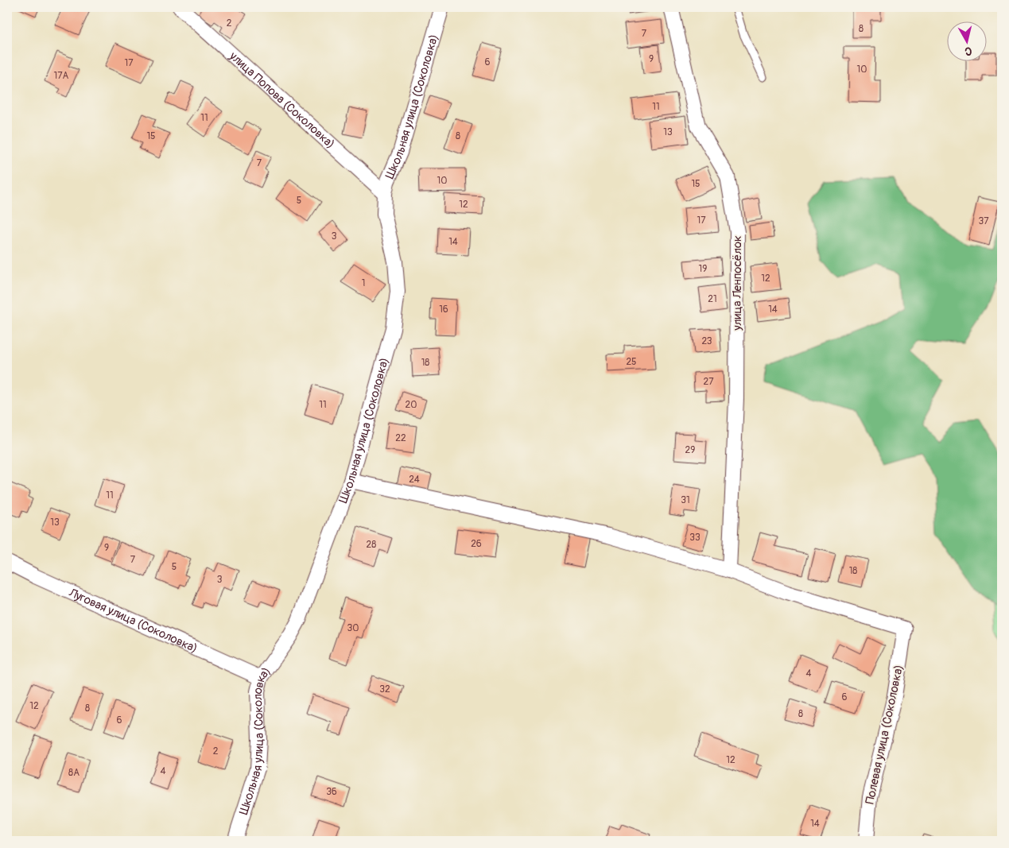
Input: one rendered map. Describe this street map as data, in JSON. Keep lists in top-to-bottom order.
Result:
{
  "streets": {
    "street": [
      "улица Попова (Соколовка)",
      "Школьная улица (Соколовка)",
      "улица Ленпосёлок",
      "Луговая улица (Соколовка)",
      "Полевая улица (Соколовка)"
    ]
  },
  "crossings": [
    ["улица Попова (Соколовка)", "Школьная улица (Соколовка)"],
    ["Школьная улица (Соколовка)", "Луговая улица (Соколовка)"],
    ["улица Ленпосёлок", "Полевая улица (Соколовка)"]
  ],
  "house_numbers": [
    "2",
    "8",
    "7",
    "9",
    "6",
    "17",
    "10",
    "17А",
    "11",
    "11",
    "13",
    "15",
    "8",
    "7",
    "10",
    "15",
    "5",
    "12",
    "17",
    "37",
    "3",
    "14",
    "19",
    "12",
    "1",
    "21",
    "16",
    "14",
    "23",
    "25",
    "18",
    "27",
    "11",
    "20",
    "22",
    "29",
    "24",
    "11",
    "31",
    "13",
    "33",
    "26",
    "28",
    "9",
    "7",
    "5",
    "18",
    "3",
    "30",
    "4",
    "32",
    "6",
    "12",
    "8",
    "8",
    "6",
    "2",
    "12",
    "4",
    "8А",
    "36",
    "14"
  ],
  "north": "bottom"
}
